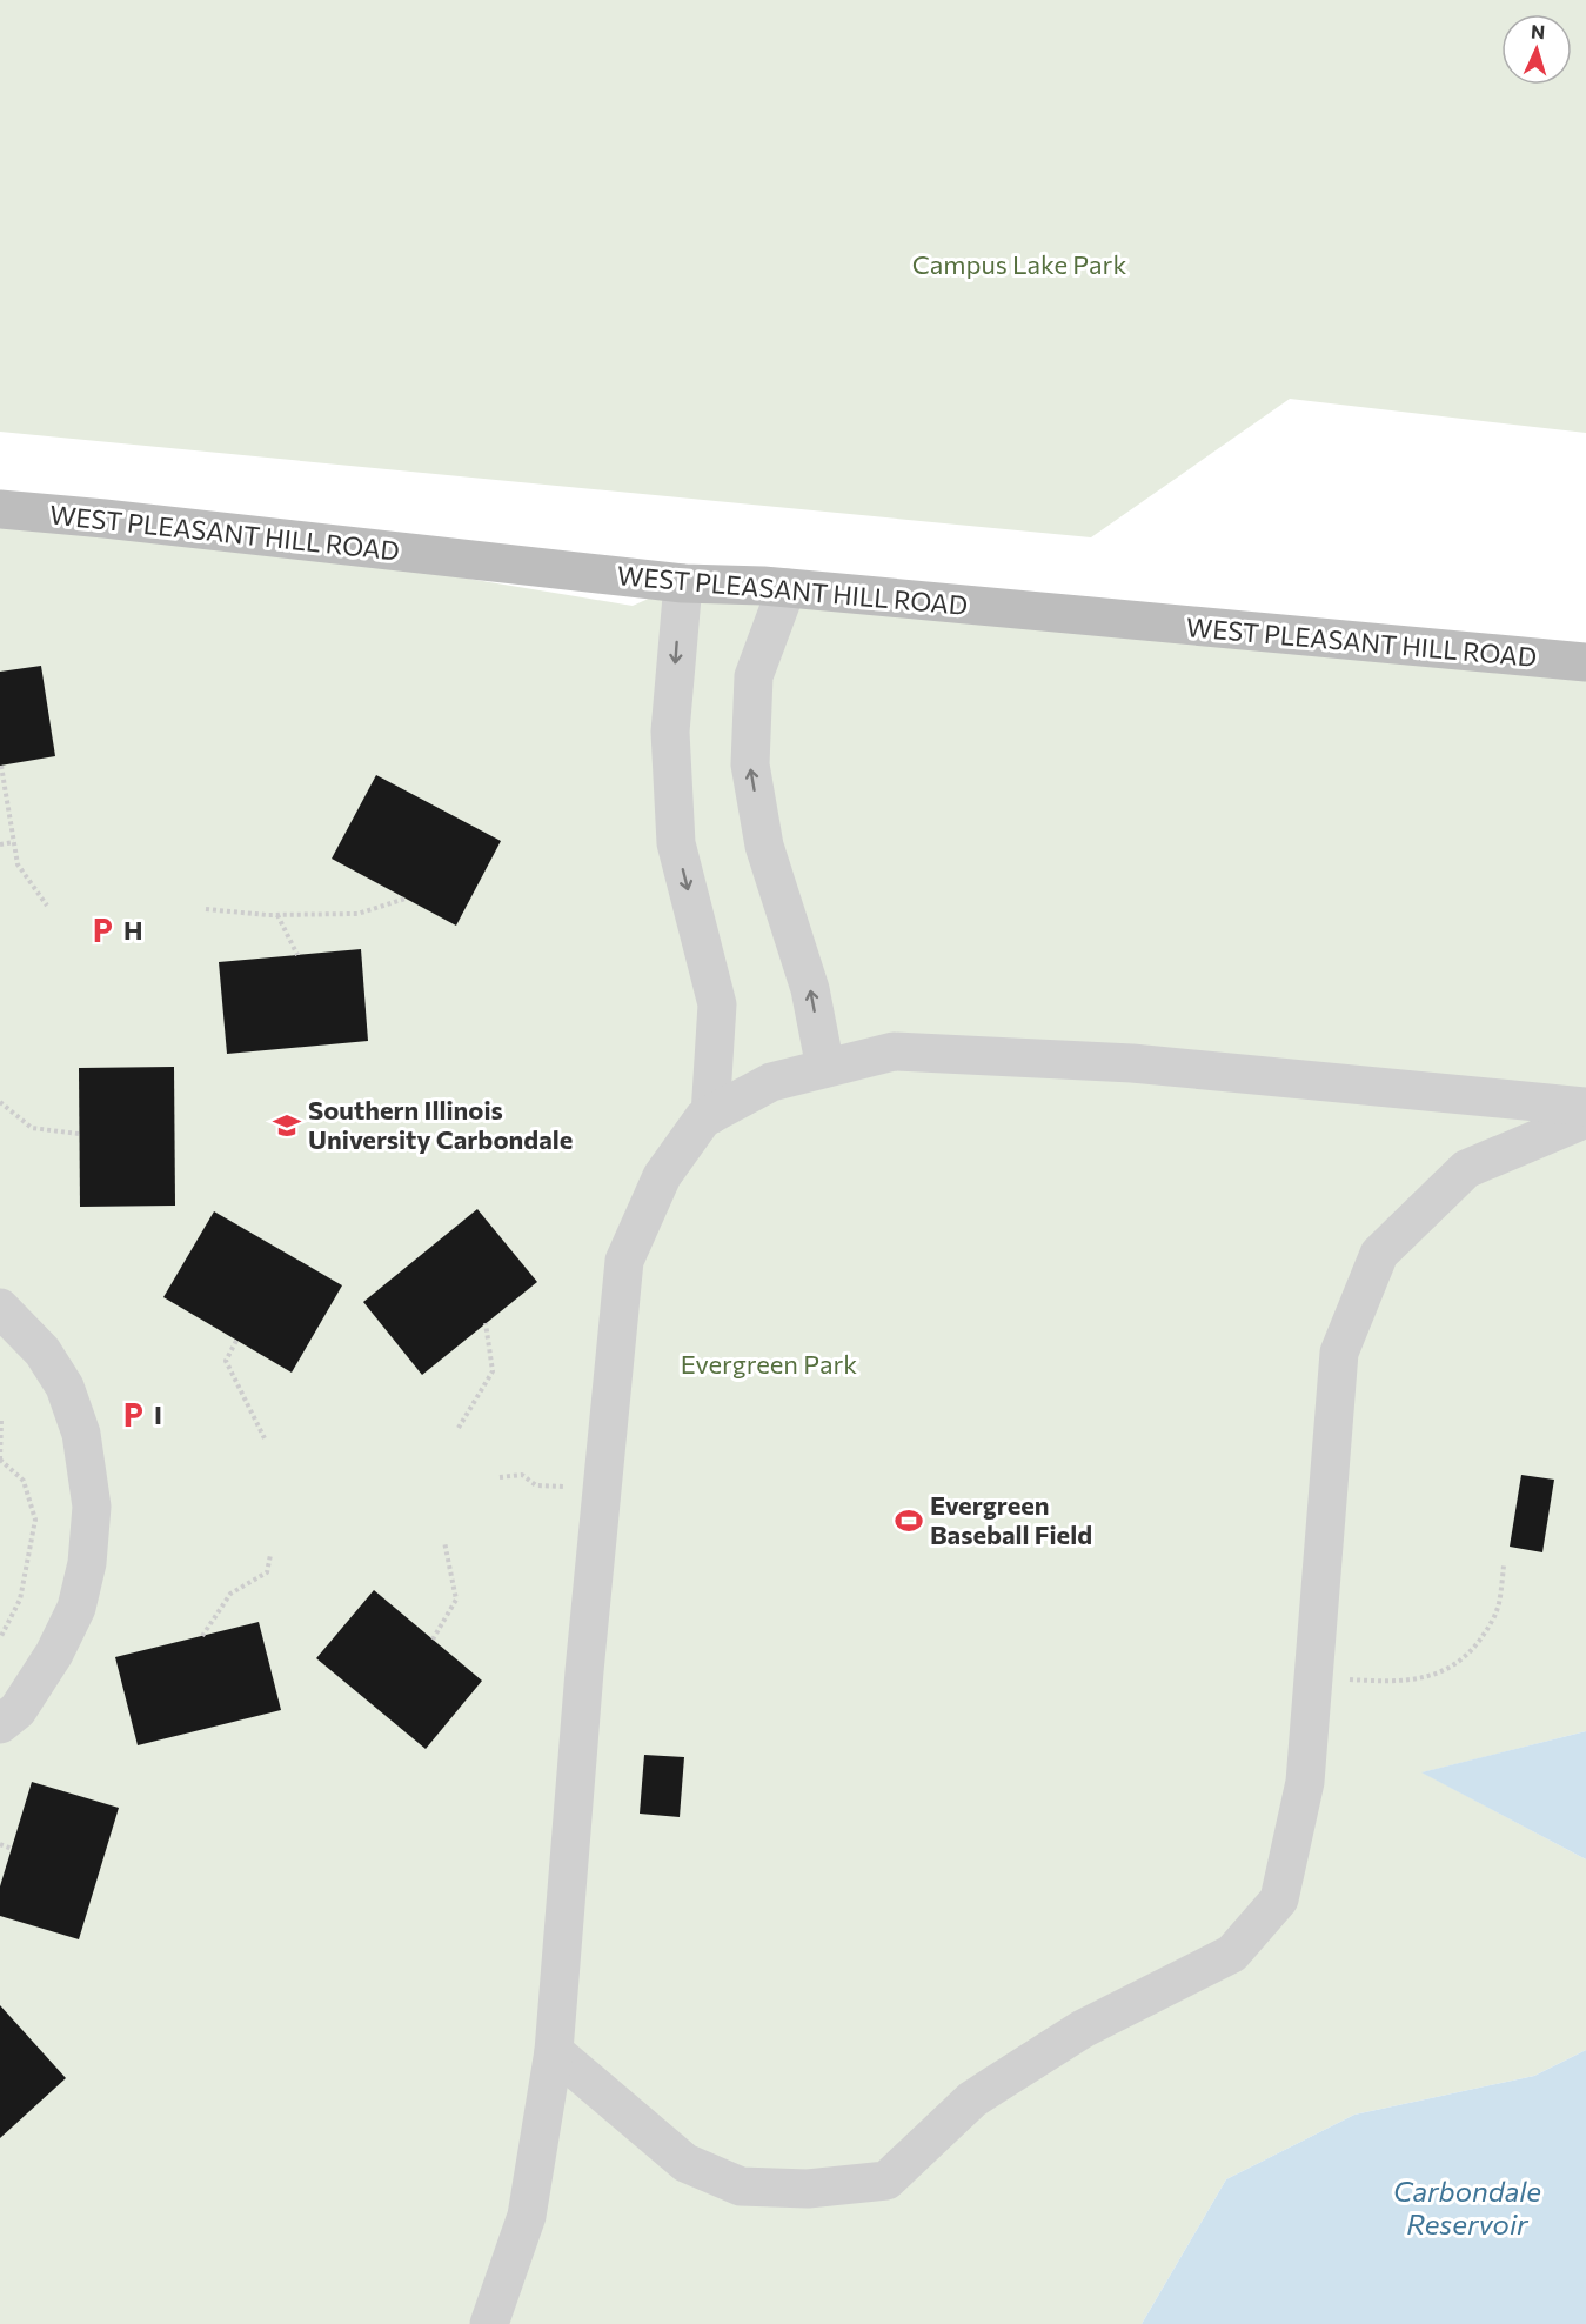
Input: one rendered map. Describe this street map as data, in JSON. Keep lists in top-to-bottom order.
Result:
{
  "streets": {
    "street": ["WEST PLEASANT HILL ROAD"]
  },
  "water": ["Carbondale Reservoir"],
  "parks": ["Campus Lake Park", "Evergreen Park"],
  "places": {
    "parking": ["H", "I"],
    "school or university": ["Southern Illinois University Carbondale"],
    "sports": ["Evergreen Baseball Field"]
  },
  "north": "top"
}
